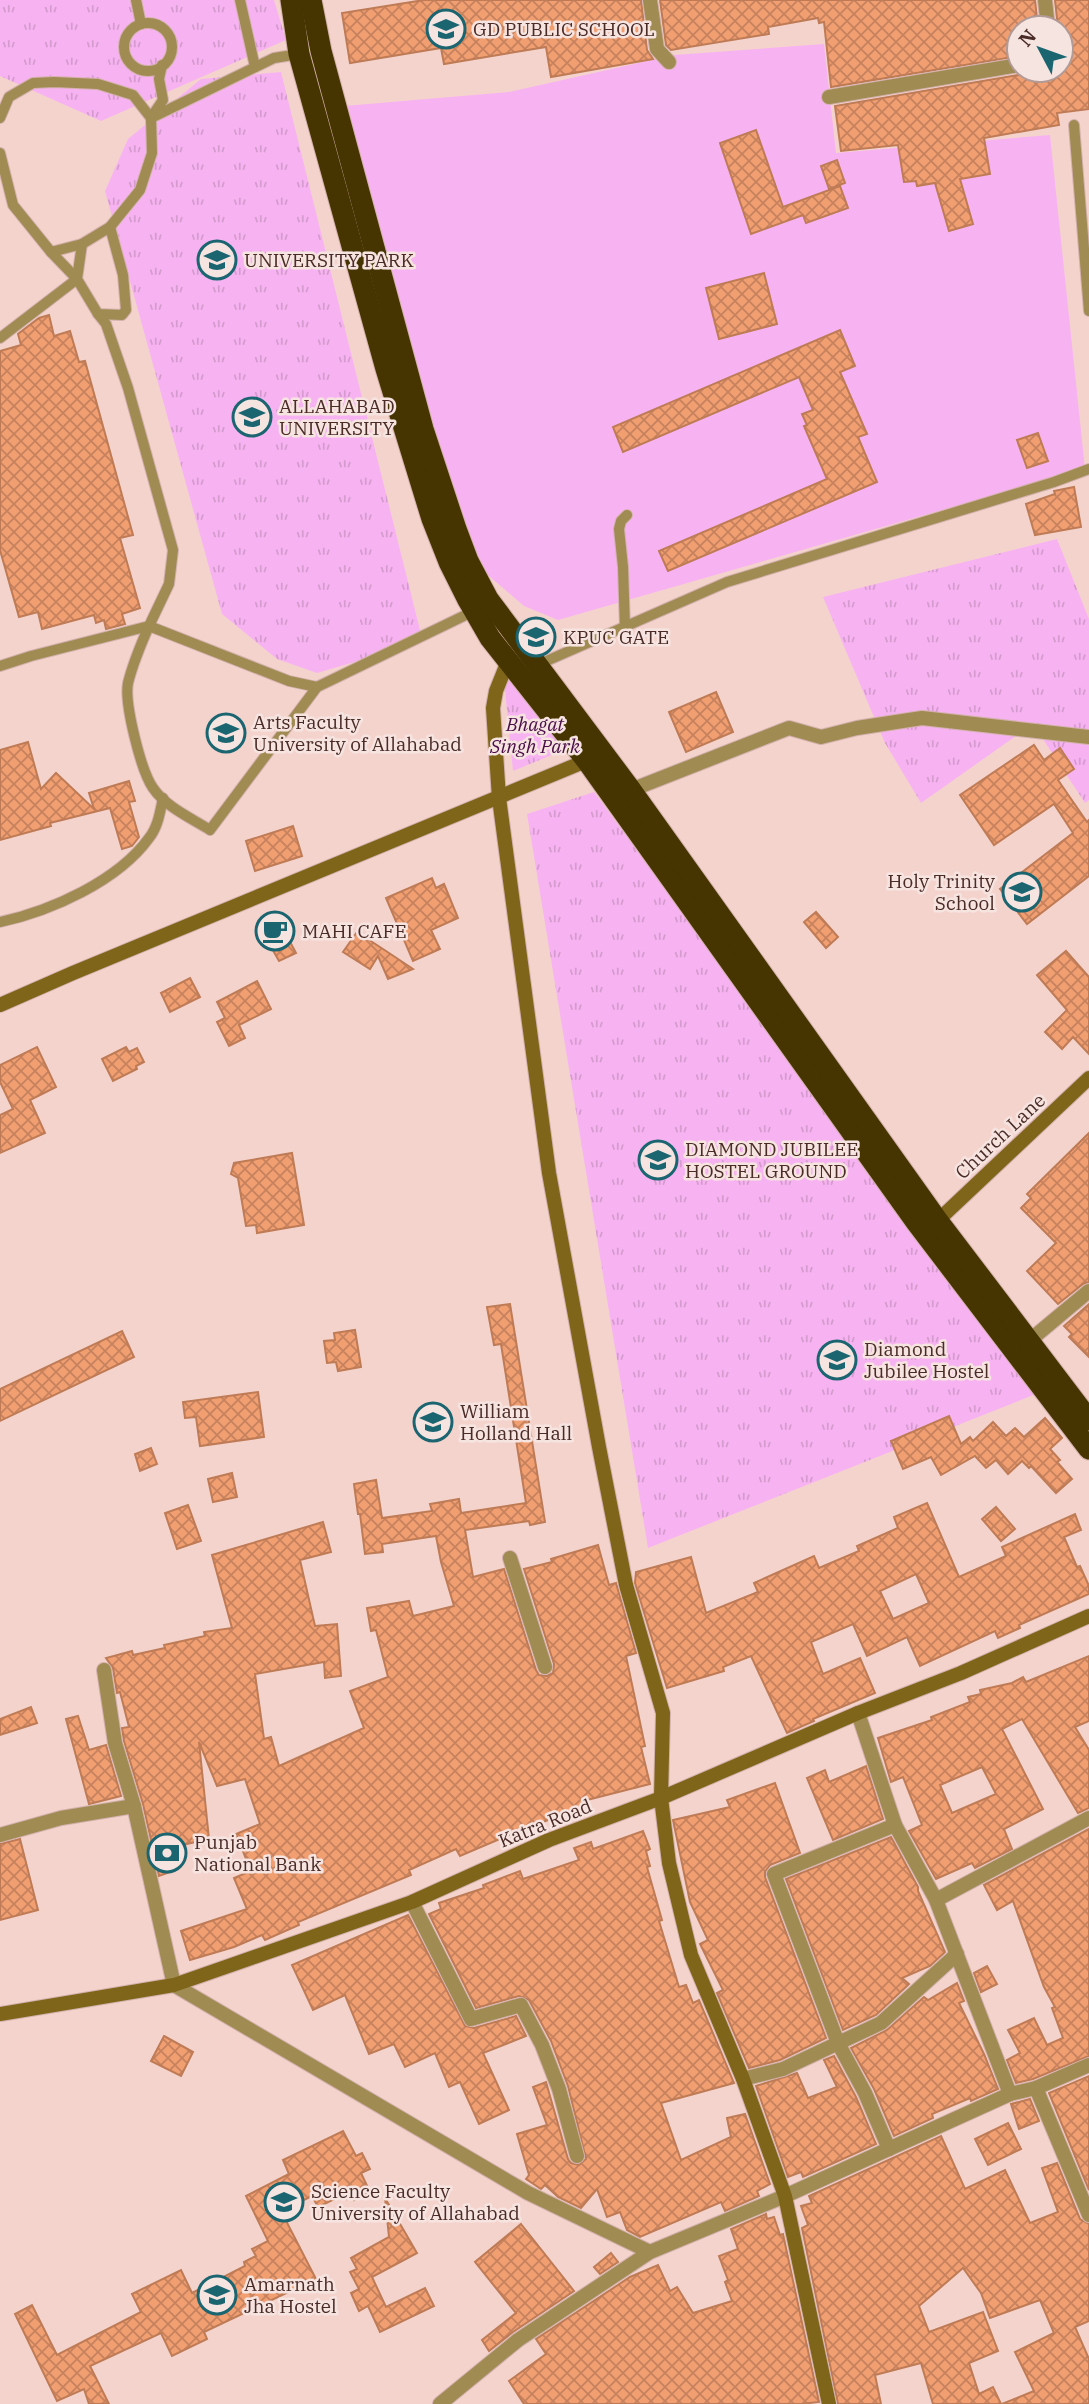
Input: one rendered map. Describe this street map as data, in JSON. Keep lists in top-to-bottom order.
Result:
{
  "streets": {
    "street": ["Church Lane", "Katra Road"]
  },
  "parks": ["Bhagat Singh Park"],
  "places": {
    "school or university": [
      "GD PUBLIC SCHOOL",
      "UNIVERSITY PARK",
      "ALLAHABAD UNIVERSITY",
      "KPUC GATE",
      "Arts Faculty University of Allahabad",
      "Holy Trinity School",
      "DIAMOND JUBILEE HOSTEL GROUND",
      "Diamond Jubilee Hostel",
      "William Holland Hall",
      "Science Faculty University of Allahabad",
      "Amarnath Jha Hostel"
    ],
    "cafe": ["MAHI CAFE"],
    "bank": ["Punjab National Bank"]
  },
  "north": "top left"
}
